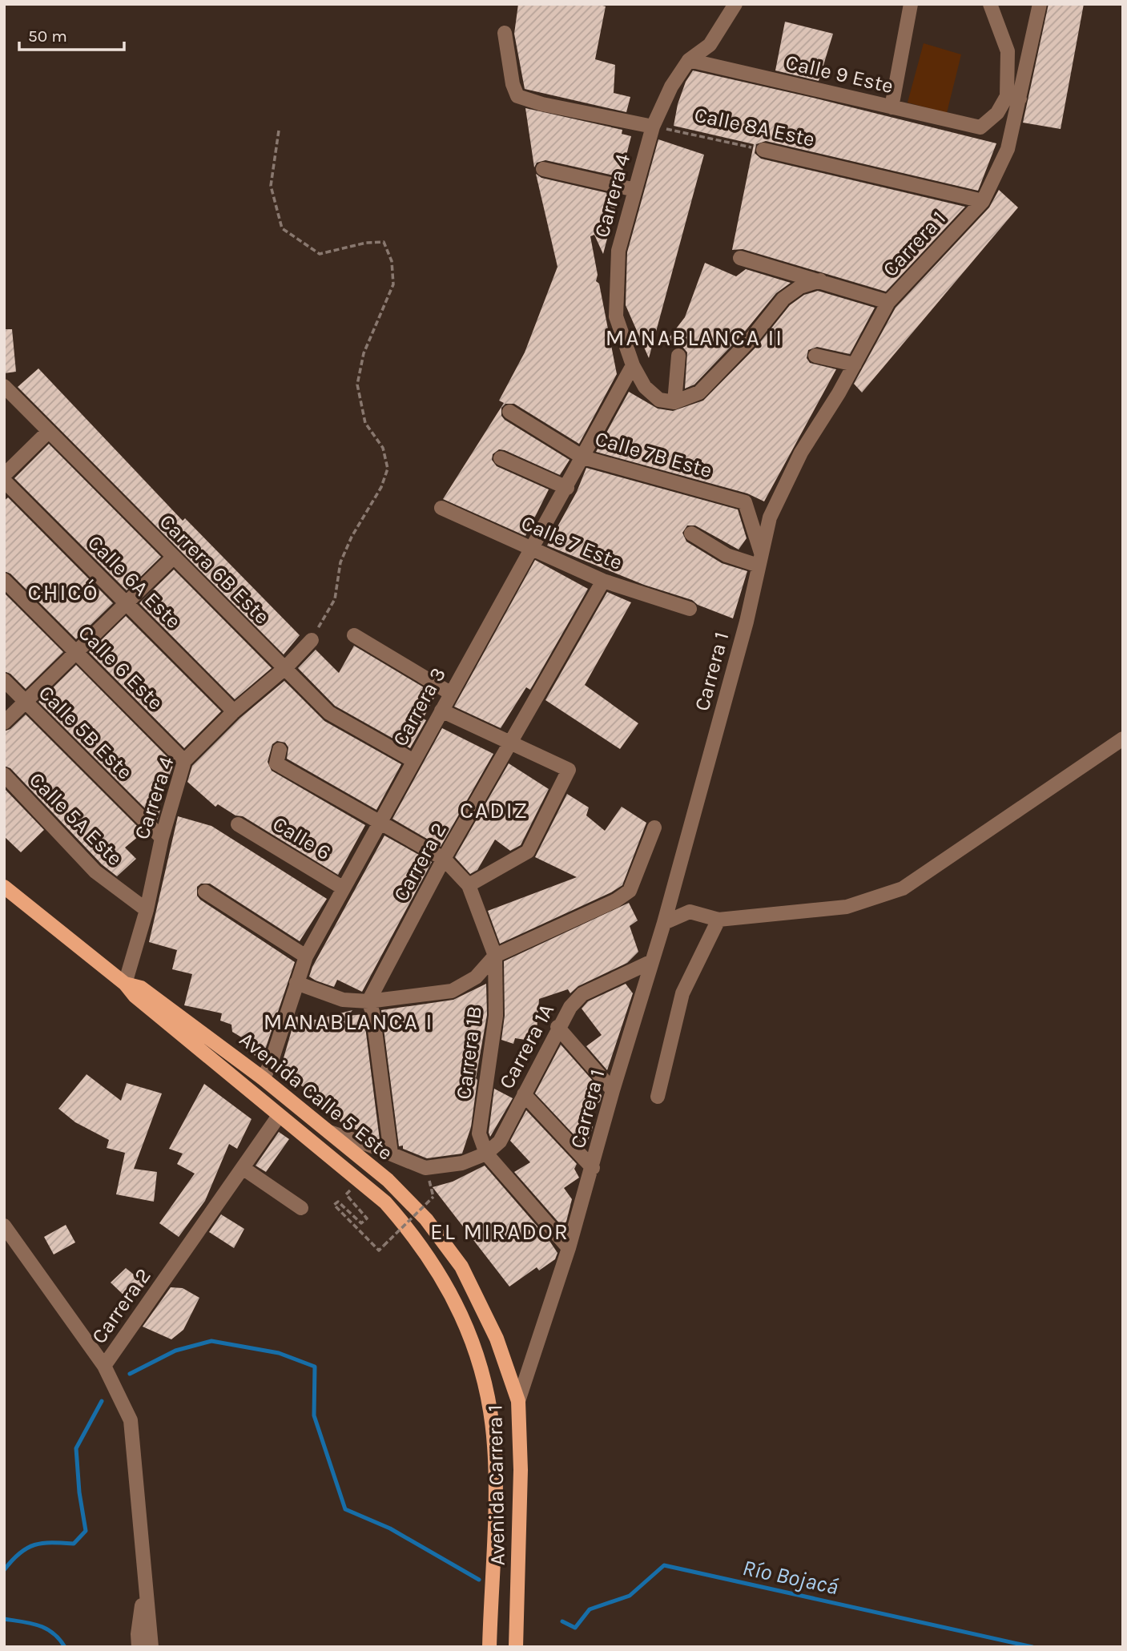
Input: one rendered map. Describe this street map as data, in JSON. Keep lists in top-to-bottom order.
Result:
{
  "streets": {
    "main road": ["Avenida Calle 5 Este", "Avenida Carrera 1"],
    "street": [
      "Calle 9 Este",
      "Calle 8A Este",
      "Carrera 4",
      "Carrera 1",
      "Calle 7B Este",
      "Calle 7 Este",
      "Carrera 6B Este",
      "Calle 6A Este",
      "Calle 6 Este",
      "Carrera 3",
      "Calle 5B Este",
      "Calle 5A Este",
      "Calle 6",
      "Carrera 2",
      "Carrera 1A",
      "Carrera 1B"
    ]
  },
  "crossings": [
    ["Calle 9 Este", "Carrera 4"],
    ["Calle 9 Este", "Carrera 1"],
    ["Calle 8A Este", "Carrera 4"],
    ["Calle 8A Este", "Carrera 1"],
    ["Carrera 4", "Carrera 6B Este"],
    ["Carrera 4", "Calle 6A Este"],
    ["Carrera 4", "Calle 6 Este"],
    ["Carrera 4", "Carrera 3"],
    ["Carrera 4", "Calle 5B Este"],
    ["Carrera 4", "Calle 5A Este"],
    ["Carrera 4", "Avenida Calle 5 Este"],
    ["Carrera 1", "Calle 7B Este"],
    ["Carrera 1", "Carrera 1A"],
    ["Carrera 1", "Avenida Carrera 1"],
    ["Calle 7B Este", "Carrera 3"],
    ["Calle 7 Este", "Carrera 3"],
    ["Calle 7 Este", "Carrera 2"],
    ["Carrera 6B Este", "Carrera 3"],
    ["Carrera 3", "Calle 6"],
    ["Carrera 3", "Avenida Calle 5 Este"],
    ["Carrera 2", "Carrera 1B"],
    ["Carrera 2", "Avenida Calle 5 Este"],
    ["Carrera 1A", "Carrera 1B"],
    ["Avenida Calle 5 Este", "Avenida Carrera 1"]
  ],
  "districts": [
    "MANABLANCA II",
    "CHICÓ",
    "CADIZ",
    "MANABLANCA I",
    "EL MIRADOR"
  ],
  "water": ["Río Bojacá"],
  "scale_bar": "50 m"
}
